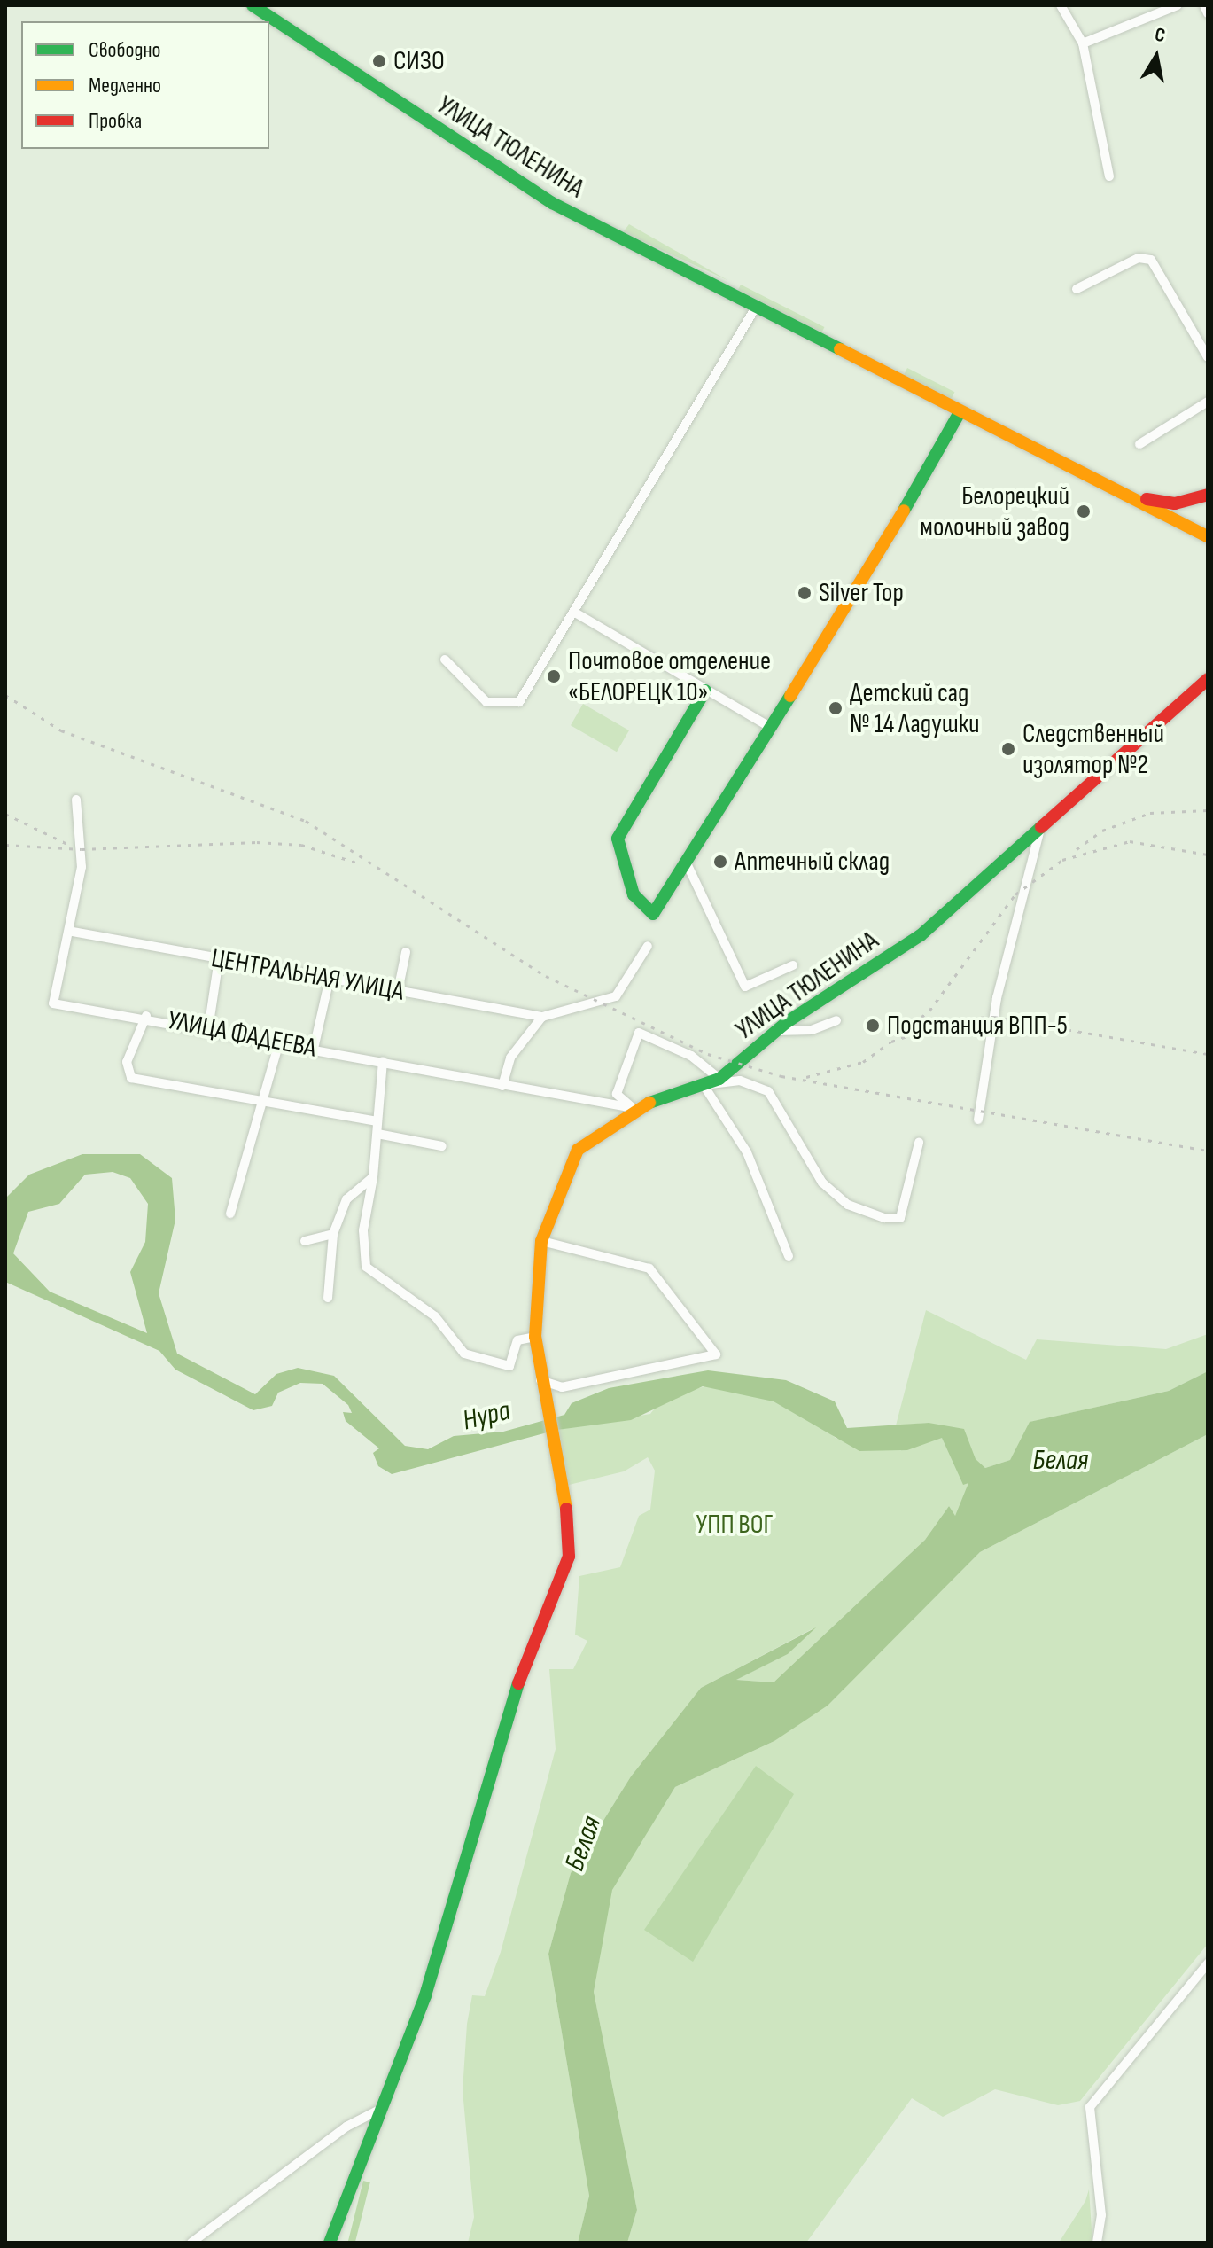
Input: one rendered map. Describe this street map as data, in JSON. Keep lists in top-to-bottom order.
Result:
{
  "streets": {
    "street": ["УЛИЦА ТЮЛЕНИНА", "ЦЕНТРАЛЬНАЯ УЛИЦА", "УЛИЦА ФАДЕЕВА"]
  },
  "crossings": [
    ["УЛИЦА ТЮЛЕНИНА", "УЛИЦА ФАДЕЕВА"],
    ["ЦЕНТРАЛЬНАЯ УЛИЦА", "УЛИЦА ФАДЕЕВА"]
  ],
  "water": ["Нура", "Белая"],
  "parks": ["УПП ВОГ"],
  "places": [
    "СИЗО",
    "Белорецкий молочный завод",
    "Silver Top",
    "Почтовое отделение «БЕЛОРЕЦК 10»",
    "Детский сад № 14 Ладушки",
    "Следственный изолятор №2",
    "Аптечный склад",
    "Подстанция ВПП-5"
  ],
  "legend": ["Свободно", "Медленно", "Пробка"],
  "north": "top"
}
